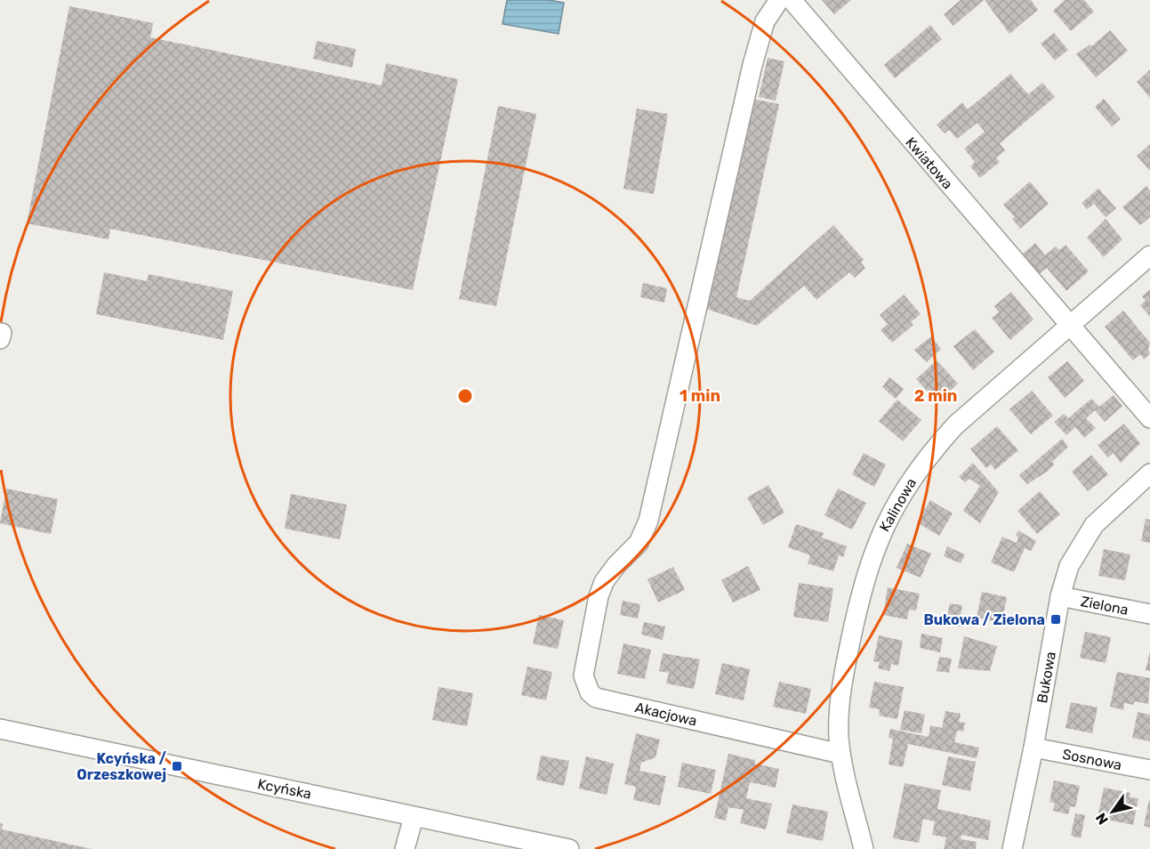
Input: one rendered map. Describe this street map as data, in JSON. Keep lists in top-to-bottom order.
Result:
{
  "streets": {
    "street": [
      "Kwiatowa",
      "Kalinowa",
      "Zielona",
      "Bukowa",
      "Akacjowa",
      "Sosnowa",
      "Kcyńska"
    ]
  },
  "crossings": [
    ["Kwiatowa", "Kalinowa"],
    ["Kalinowa", "Akacjowa"],
    ["Zielona", "Bukowa"],
    ["Bukowa", "Sosnowa"]
  ],
  "places": {
    "transit": ["Bukowa / Zielona", "Kcyńska / Orzeszkowej"]
  },
  "north": "bottom left",
  "rings": ["1 min", "2 min"]
}
